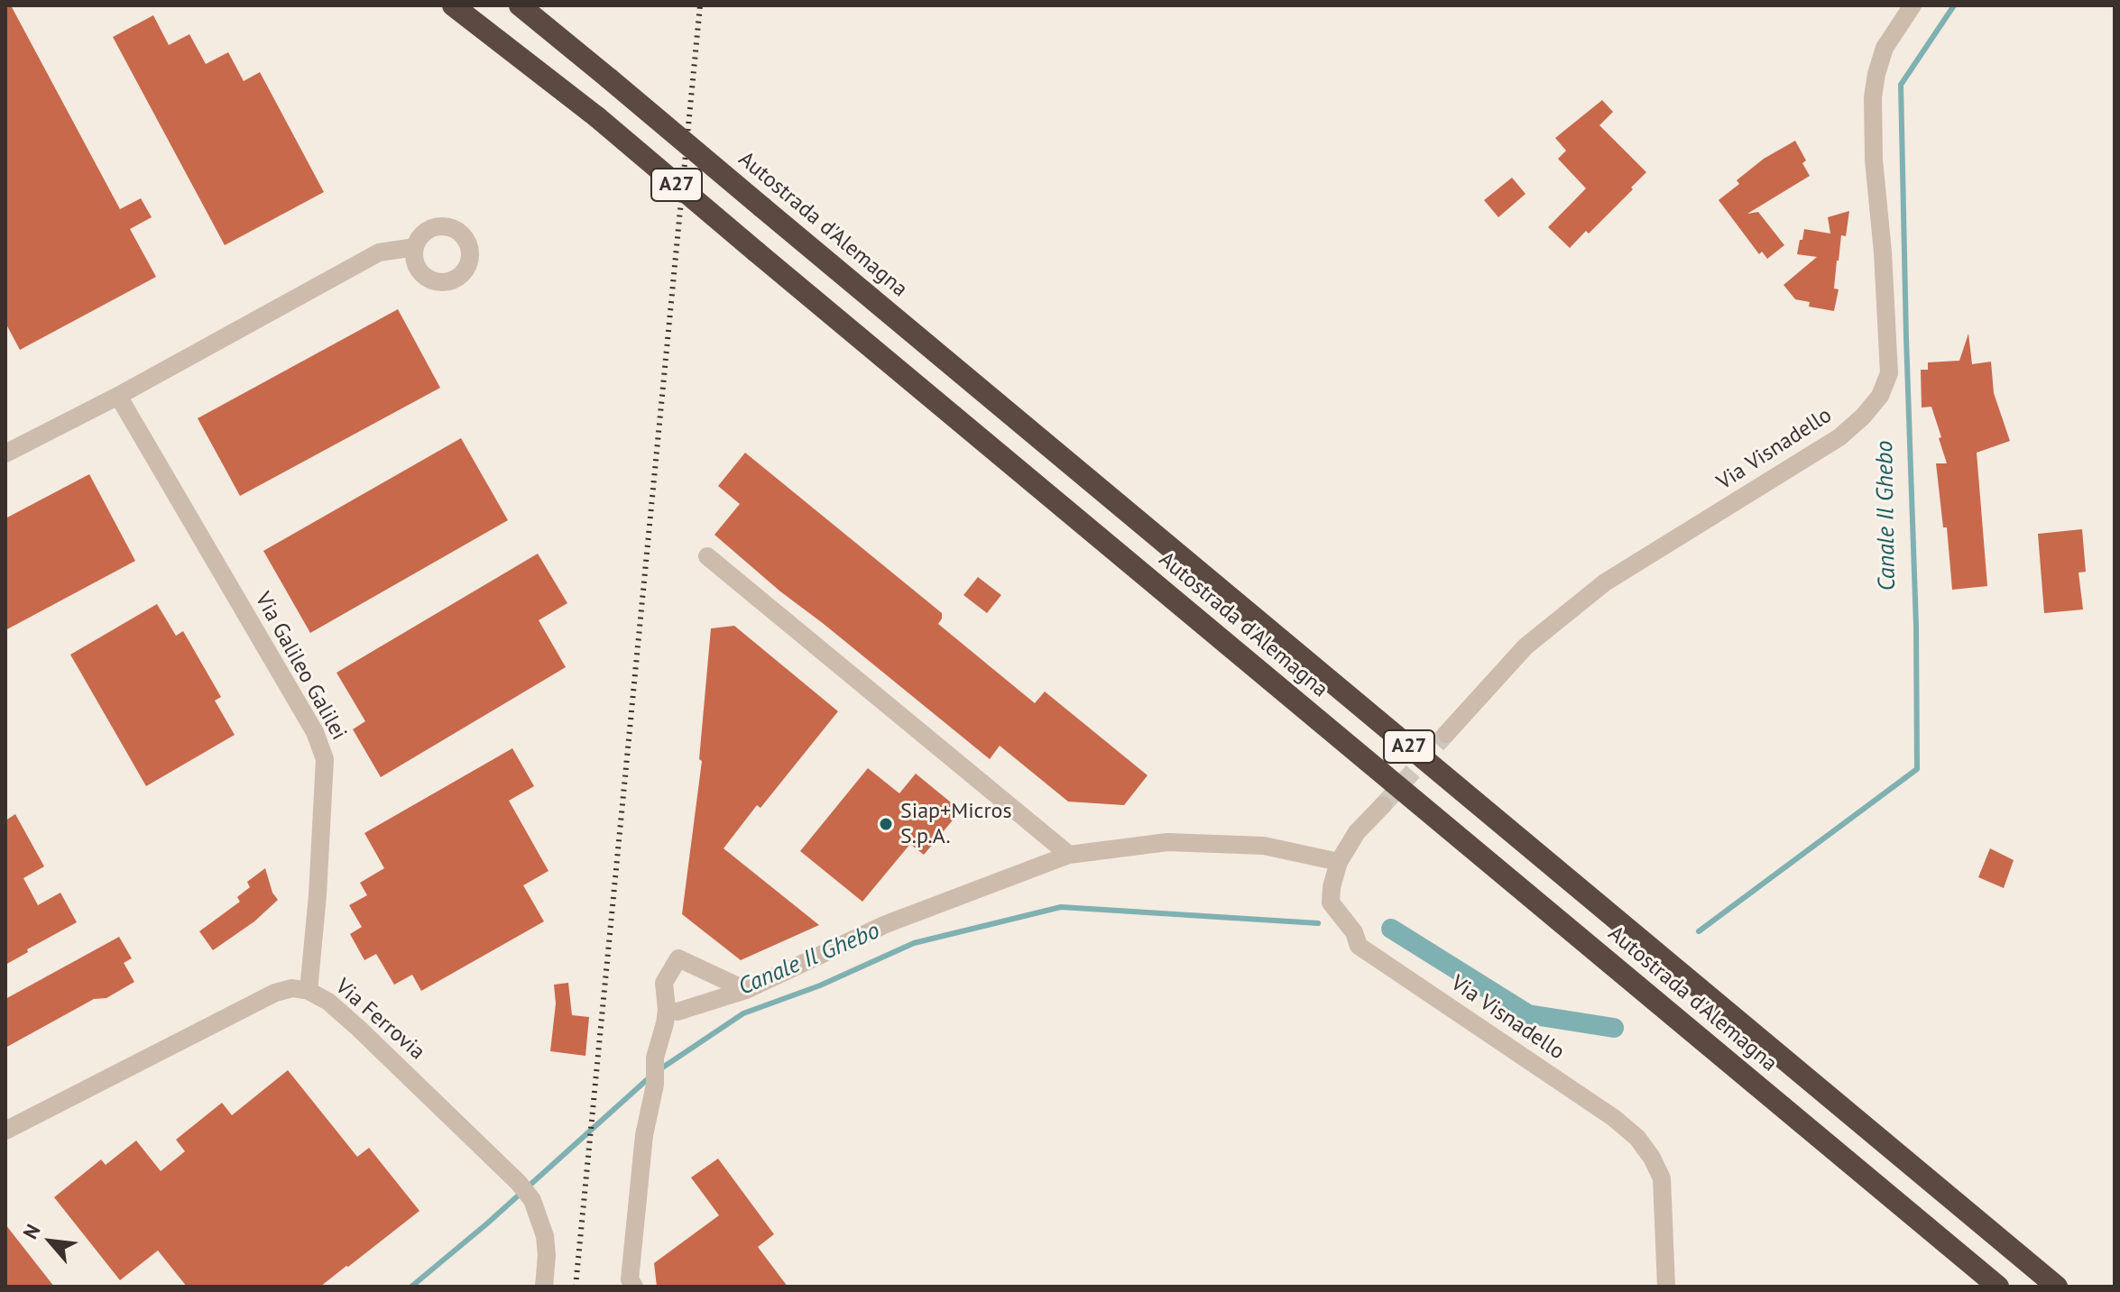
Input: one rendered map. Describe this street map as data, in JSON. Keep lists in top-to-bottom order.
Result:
{
  "streets": {
    "highway": ["A27", "Autostrada d'Alemagna"],
    "street": ["Via Visnadello", "Via Galileo Galilei", "Via Ferrovia"]
  },
  "crossings": [
    ["Via Galileo Galilei", "Via Ferrovia"]
  ],
  "water": ["Canale Il Ghebo"],
  "places": ["Siap+Micros S.p.A."],
  "north": "top left"
}
